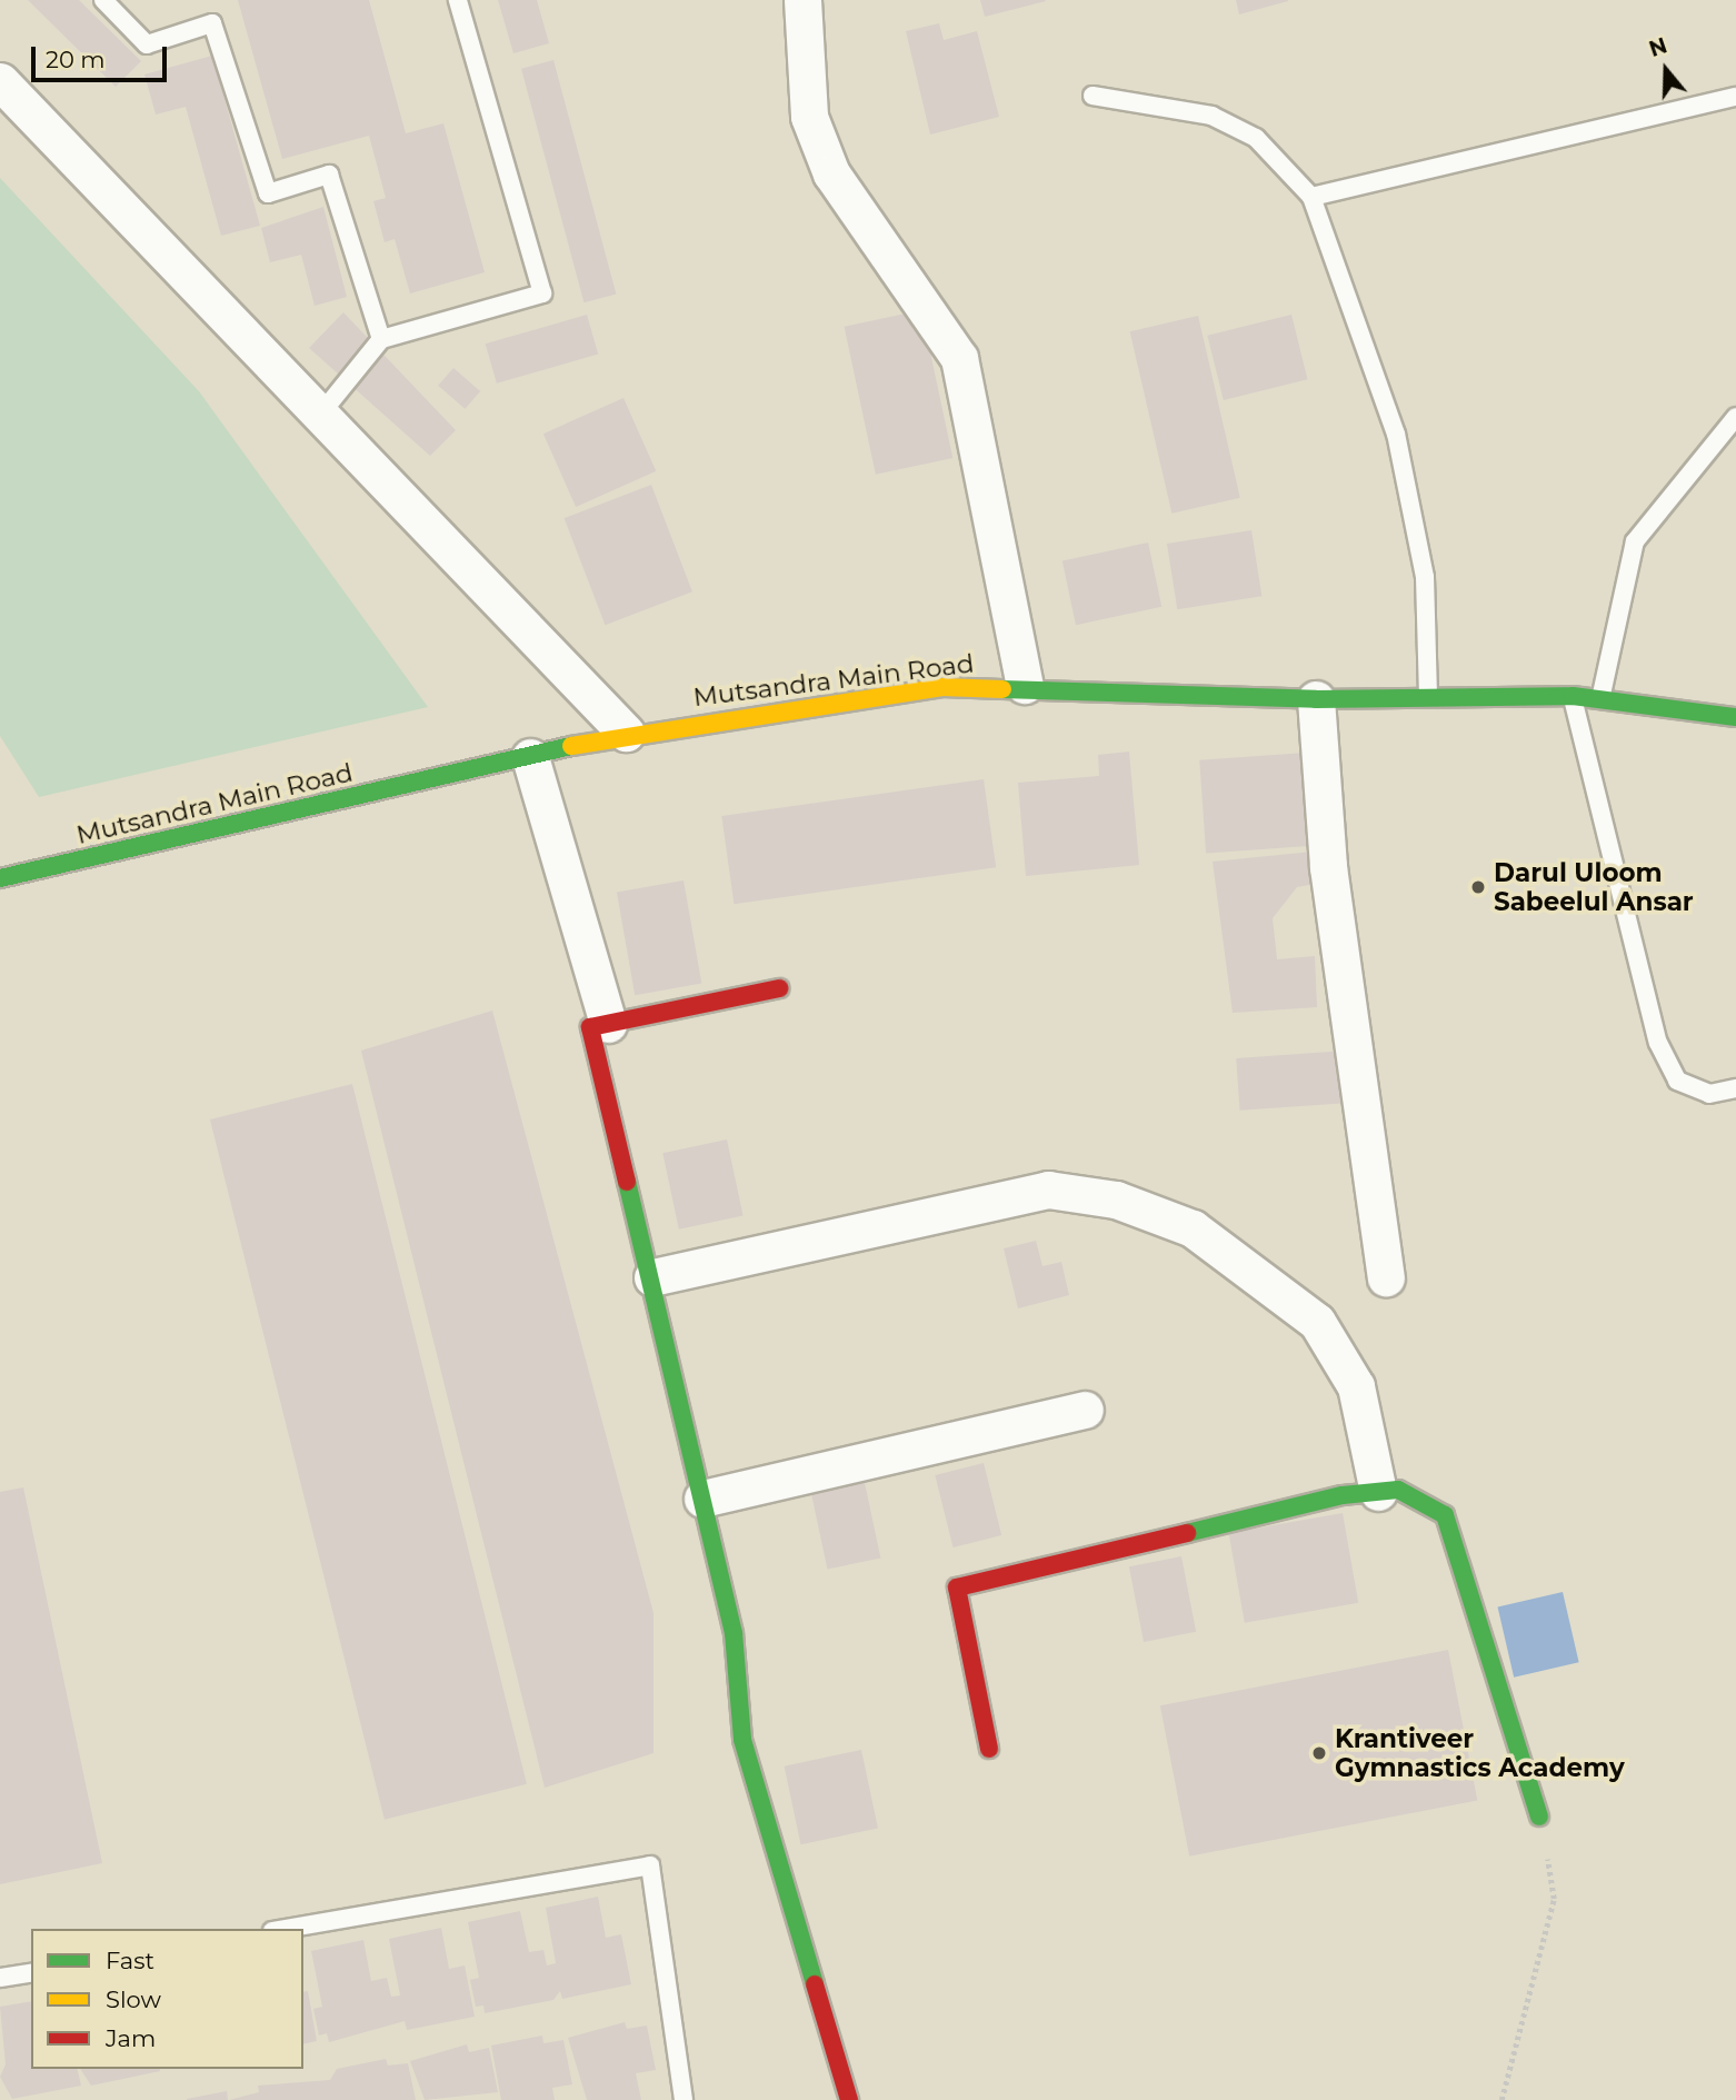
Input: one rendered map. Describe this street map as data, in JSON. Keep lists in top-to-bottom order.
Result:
{
  "streets": {
    "street": ["Mutsandra Main Road"]
  },
  "places": ["Darul Uloom Sabeelul Ansar", "Krantiveer Gymnastics Academy"],
  "legend": ["Fast", "Slow", "Jam"],
  "scale_bar": "20 m",
  "north": "top"
}
